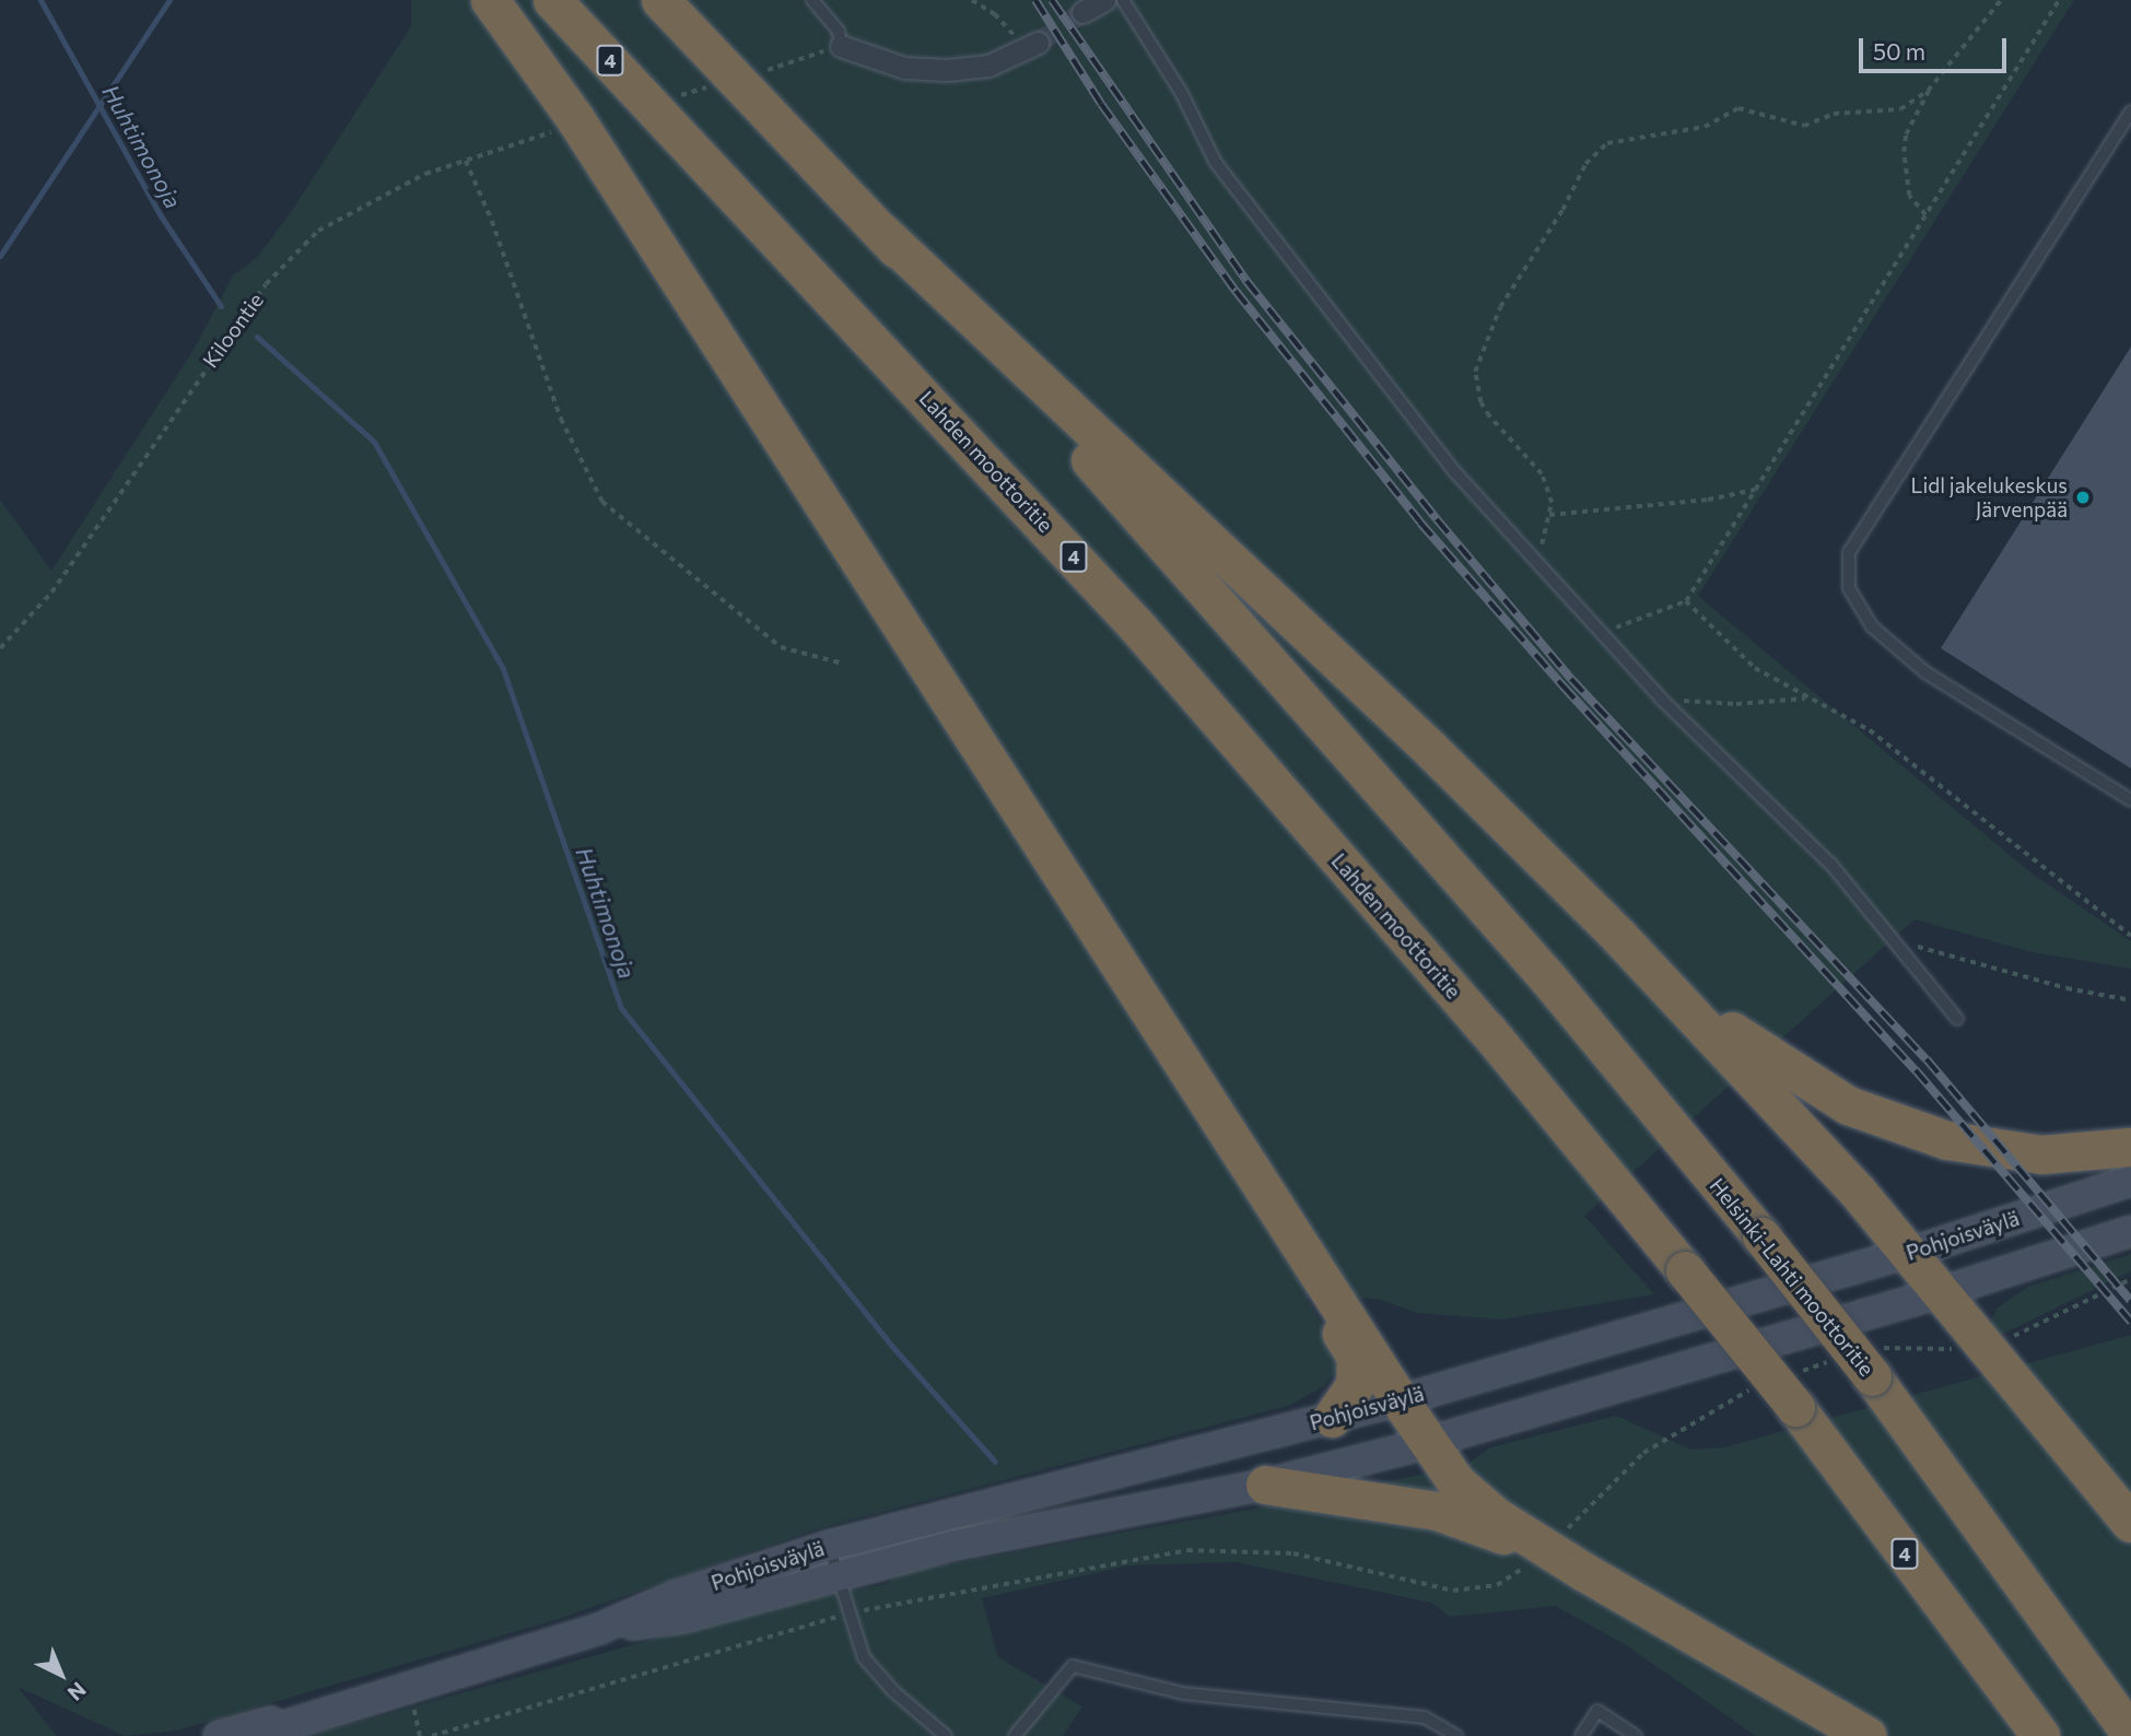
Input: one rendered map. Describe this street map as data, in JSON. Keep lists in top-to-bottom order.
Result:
{
  "streets": {
    "highway": ["4", "Lahden moottoritie", "Helsinki-Lahti moottoritie"],
    "main road": ["Pohjoisväylä"],
    "path": ["Kiloontie"]
  },
  "crossings": [
    ["4", "Lahden moottoritie"]
  ],
  "water": ["Huhtimonoja"],
  "places": ["Lidl jakelukeskus Järvenpää"],
  "scale_bar": "50 m",
  "north": "bottom right"
}
